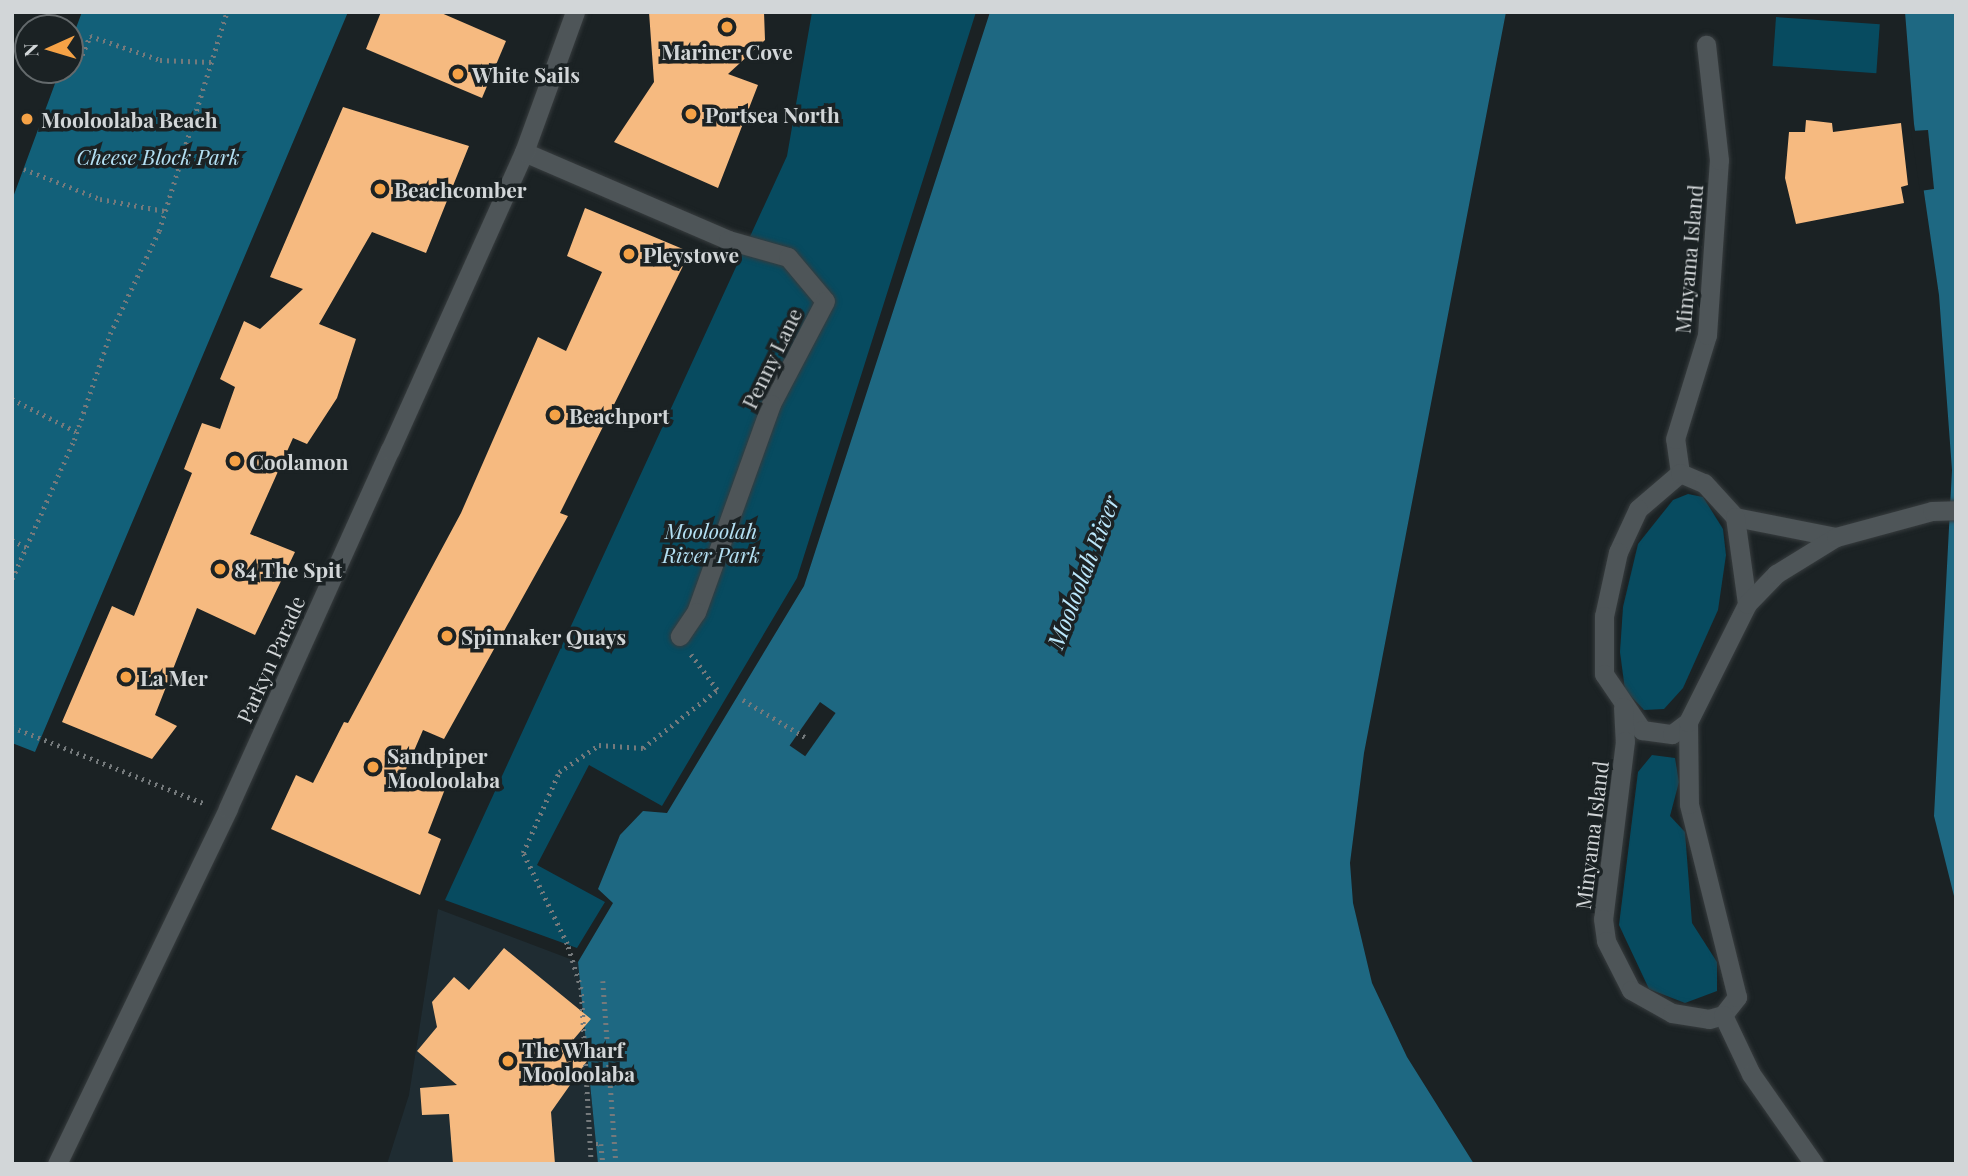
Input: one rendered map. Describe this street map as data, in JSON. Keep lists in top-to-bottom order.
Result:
{
  "streets": {
    "street": ["Minyama Island", "Penny Lane", "Parkyn Parade"]
  },
  "crossings": [
    ["Penny Lane", "Parkyn Parade"]
  ],
  "water": ["Mooloolah River"],
  "parks": ["Cheese Block Park", "Mooloolah River Park"],
  "places": [
    "Mariner Cove",
    "White Sails",
    "Portsea North",
    "Mooloolaba Beach",
    "Beachcomber",
    "Pleystowe",
    "Beachport",
    "Coolamon",
    "84 The Spit",
    "Spinnaker Quays",
    "La Mer",
    "Sandpiper Mooloolaba",
    "The Wharf Mooloolaba"
  ],
  "north": "left"
}
